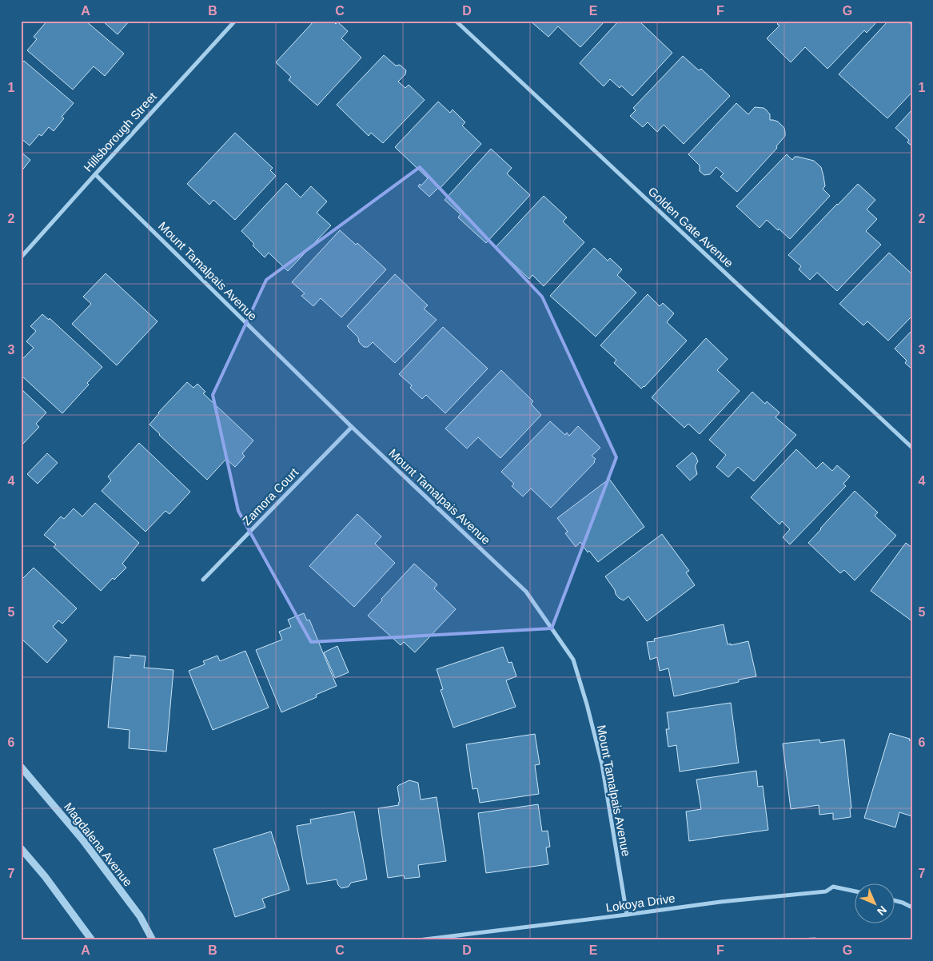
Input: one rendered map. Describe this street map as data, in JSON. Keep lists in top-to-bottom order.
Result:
{
  "streets": {
    "street": [
      "Hillsborough Street",
      "Golden Gate Avenue",
      "Mount Tamalpais Avenue",
      "Zamora Court",
      "Magdalena Avenue",
      "Lokoya Drive"
    ]
  },
  "crossings": [
    ["Hillsborough Street", "Mount Tamalpais Avenue"],
    ["Mount Tamalpais Avenue", "Zamora Court"],
    ["Mount Tamalpais Avenue", "Lokoya Drive"]
  ],
  "north": "bottom right",
  "grid": {
    "columns": [
      "A",
      "B",
      "C",
      "D",
      "E",
      "F",
      "G"
    ],
    "rows": [
      "1",
      "2",
      "3",
      "4",
      "5",
      "6",
      "7"
    ]
  }
}
